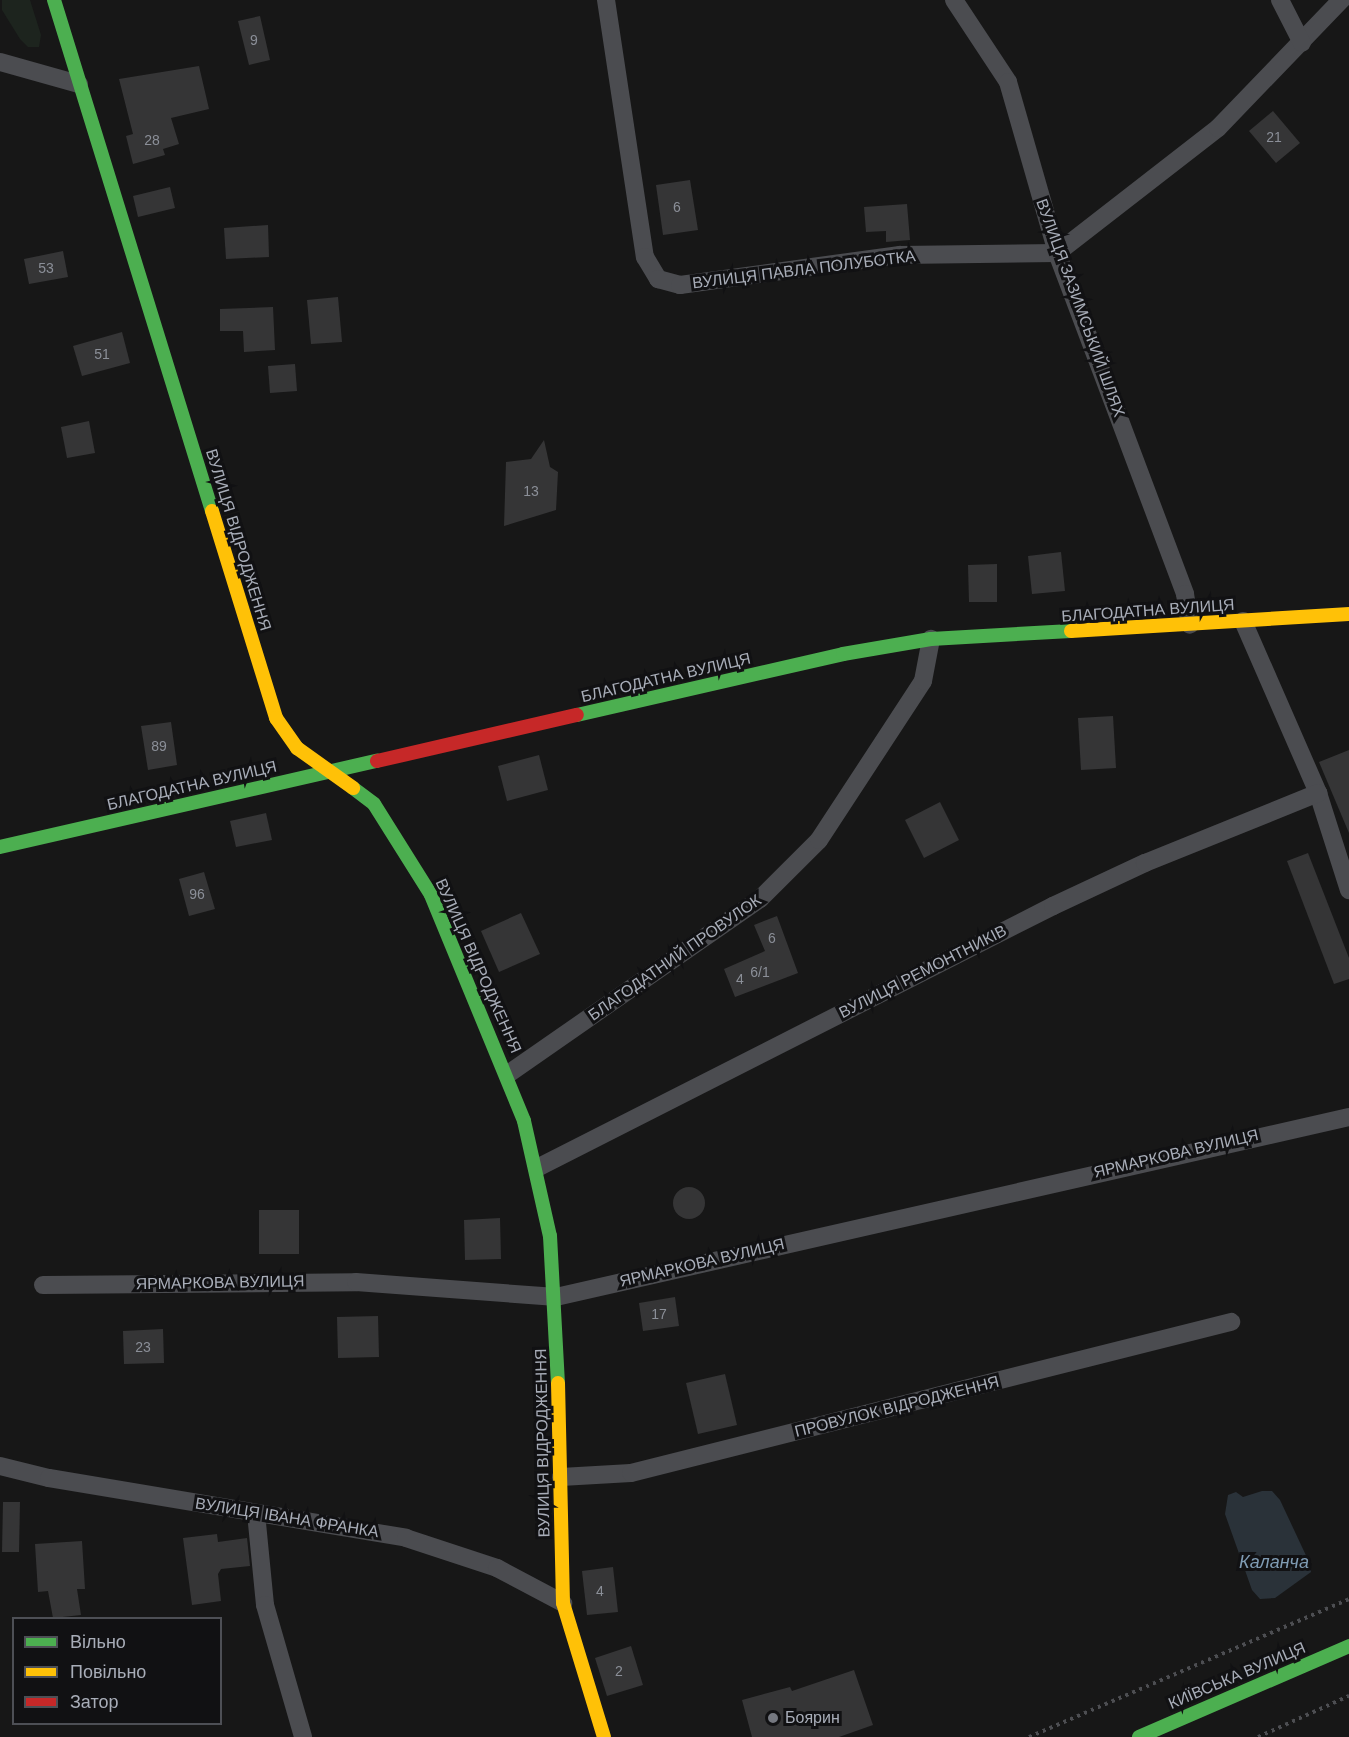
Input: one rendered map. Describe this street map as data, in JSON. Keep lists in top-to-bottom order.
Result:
{
  "streets": {
    "street": [
      "ВУЛИЦЯ ПАВЛА ПОЛУБОТКА",
      "ВУЛИЦЯ ЗАЗИМСЬКИЙ ШЛЯХ",
      "ВУЛИЦЯ ВІДРОДЖЕННЯ",
      "БЛАГОДАТНА ВУЛИЦЯ",
      "БЛАГОДАТНИЙ ПРОВУЛОК",
      "ВУЛИЦЯ РЕМОНТНИКІВ",
      "ЯРМАРКОВА ВУЛИЦЯ",
      "ПРОВУЛОК ВІДРОДЖЕННЯ",
      "ВУЛИЦЯ ІВАНА ФРАНКА",
      "КИЇВСЬКА ВУЛИЦЯ"
    ]
  },
  "crossings": [
    ["ВУЛИЦЯ ПАВЛА ПОЛУБОТКА", "ВУЛИЦЯ ЗАЗИМСЬКИЙ ШЛЯХ"],
    ["ВУЛИЦЯ ЗАЗИМСЬКИЙ ШЛЯХ", "БЛАГОДАТНА ВУЛИЦЯ"],
    ["ВУЛИЦЯ ВІДРОДЖЕННЯ", "БЛАГОДАТНА ВУЛИЦЯ"],
    ["ВУЛИЦЯ ВІДРОДЖЕННЯ", "БЛАГОДАТНИЙ ПРОВУЛОК"],
    ["ВУЛИЦЯ ВІДРОДЖЕННЯ", "ВУЛИЦЯ РЕМОНТНИКІВ"],
    ["ВУЛИЦЯ ВІДРОДЖЕННЯ", "ЯРМАРКОВА ВУЛИЦЯ"],
    ["ВУЛИЦЯ ВІДРОДЖЕННЯ", "ПРОВУЛОК ВІДРОДЖЕННЯ"],
    ["ВУЛИЦЯ ВІДРОДЖЕННЯ", "ВУЛИЦЯ ІВАНА ФРАНКА"],
    ["БЛАГОДАТНА ВУЛИЦЯ", "БЛАГОДАТНИЙ ПРОВУЛОК"]
  ],
  "water": ["Каланча"],
  "places": ["Боярин"],
  "house_numbers": [
    "9",
    "21",
    "28",
    "6",
    "53",
    "51",
    "13",
    "89",
    "96",
    "6",
    "6/1",
    "4",
    "17",
    "23",
    "4",
    "2"
  ],
  "legend": ["Вільно", "Повільно", "Затор"]
}
